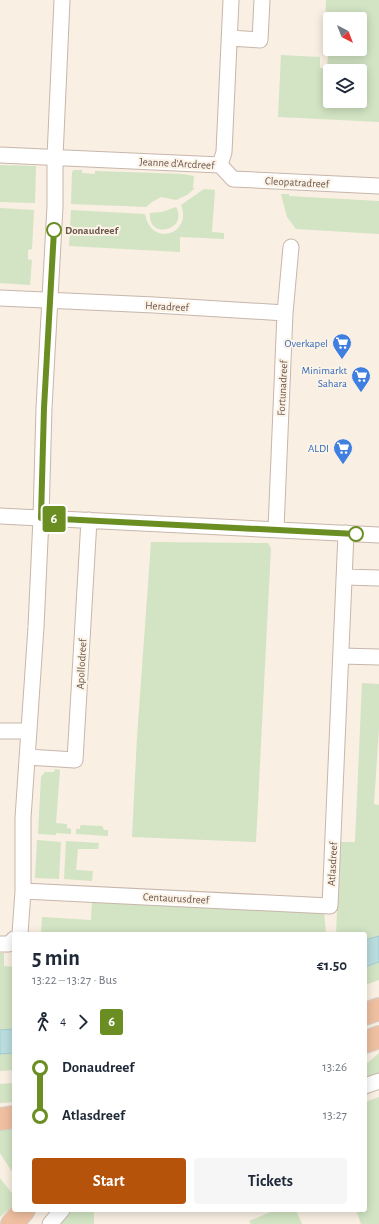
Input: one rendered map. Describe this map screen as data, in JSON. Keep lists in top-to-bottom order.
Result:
{
  "streets": {
    "street": [
      "Jeanne d'Arcdreef",
      "Cleopatradreef",
      "Heradreef",
      "Fortunadreef",
      "Apollodreef",
      "Atlasdreef",
      "Centaurusdreef"
    ]
  },
  "crossings": [
    ["Jeanne d'Arcdreef", "Cleopatradreef"],
    ["Heradreef", "Fortunadreef"],
    ["Atlasdreef", "Centaurusdreef"]
  ],
  "places": {
    "other": ["Donaudreef"],
    "supermarket": ["Overkapel", "Minimarkt Sahara", "ALDI"]
  },
  "lines": ["bus line 6"],
  "north": "bottom right",
  "page": {
    "on_map": "6",
    "heading": ["5 min", "13:22 – 13:27 · Bus", "€1.50"],
    "legs": ["4", "6"],
    "list": [
      {
        "name": "Donaudreef",
        "value": "13:26"
      },
      {
        "name": "Atlasdreef",
        "value": "13:27"
      }
    ],
    "buttons": ["Start", "Tickets"]
  }
}
